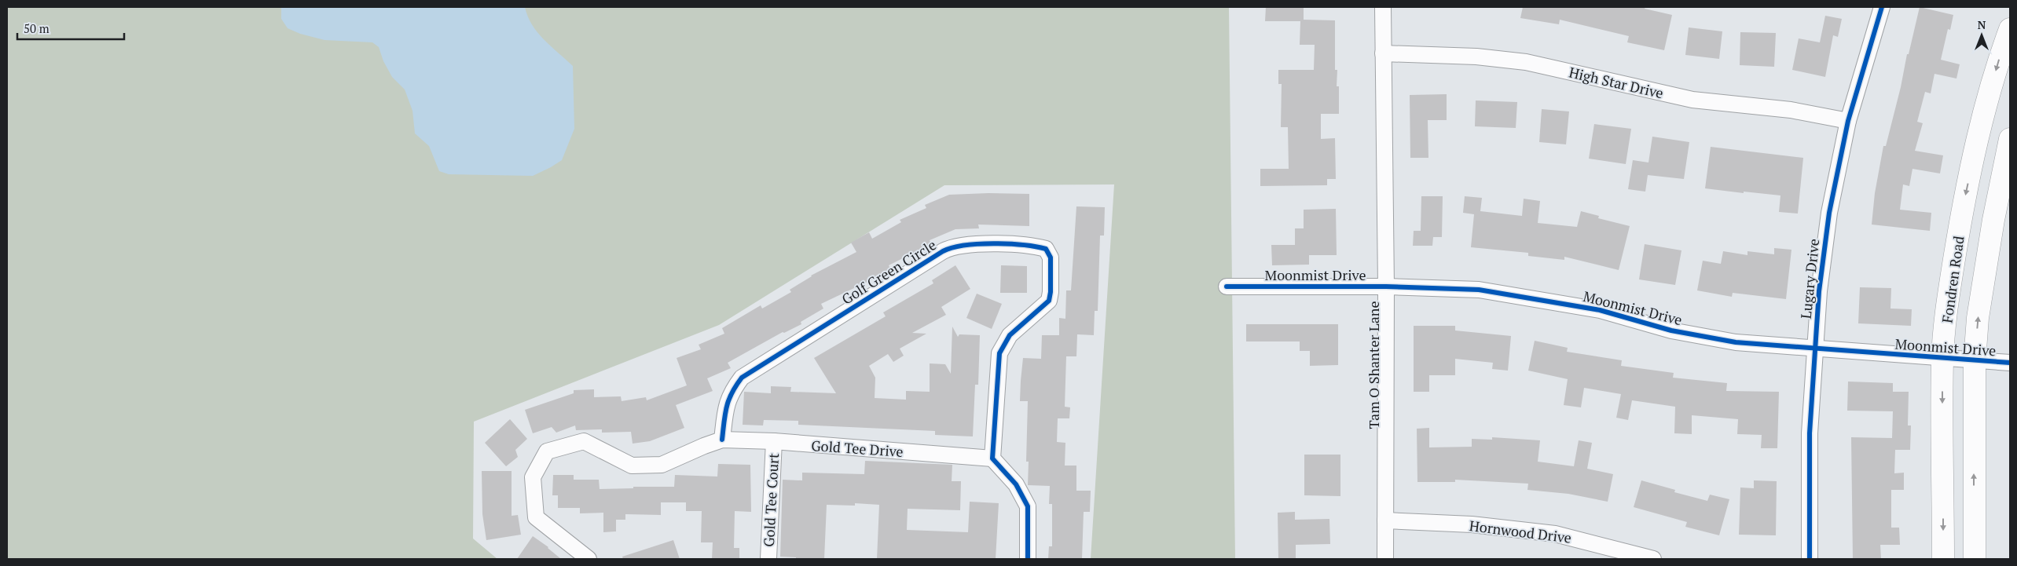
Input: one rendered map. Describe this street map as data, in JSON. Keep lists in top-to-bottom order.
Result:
{
  "streets": {
    "main road": ["Fondren Road"],
    "street": [
      "High Star Drive",
      "Golf Green Circle",
      "Moonmist Drive",
      "Lugary Drive",
      "Tam O Shanter Lane",
      "Gold Tee Drive",
      "Gold Tee Court",
      "Hornwood Drive"
    ]
  },
  "crossings": [
    ["High Star Drive", "Lugary Drive"],
    ["High Star Drive", "Tam O Shanter Lane"],
    ["Golf Green Circle", "Gold Tee Drive"],
    ["Moonmist Drive", "Lugary Drive"],
    ["Moonmist Drive", "Fondren Road"],
    ["Moonmist Drive", "Tam O Shanter Lane"],
    ["Tam O Shanter Lane", "Hornwood Drive"],
    ["Gold Tee Drive", "Gold Tee Court"]
  ],
  "scale_bar": "50 m",
  "north": "top"
}
